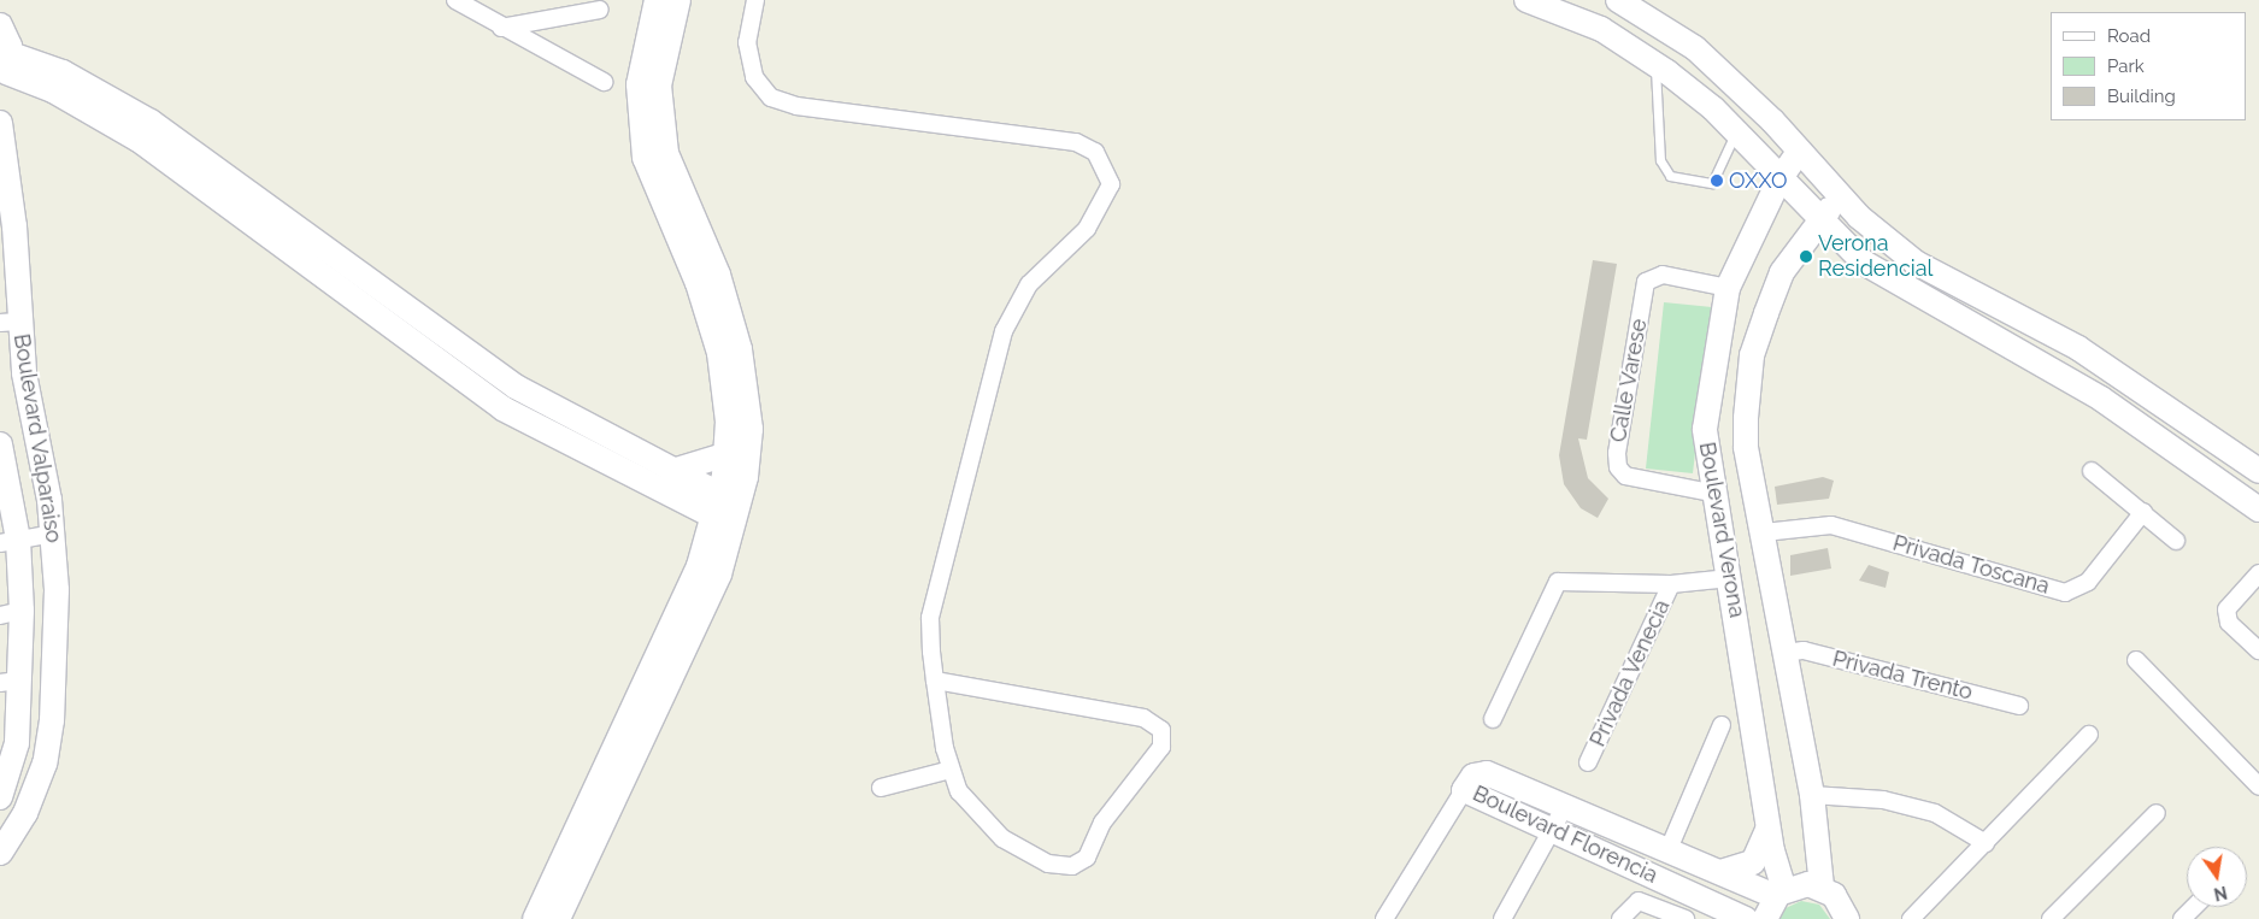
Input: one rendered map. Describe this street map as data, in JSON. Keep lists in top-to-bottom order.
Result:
{
  "streets": {
    "street": [
      "Calle Varese",
      "Boulevard Valparaiso",
      "Boulevard Verona",
      "Privada Toscana",
      "Privada Venecia",
      "Privada Trento",
      "Boulevard Florencia"
    ]
  },
  "crossings": [
    ["Calle Varese", "Boulevard Verona"],
    ["Boulevard Verona", "Privada Toscana"],
    ["Boulevard Verona", "Privada Venecia"],
    ["Boulevard Verona", "Privada Trento"],
    ["Boulevard Verona", "Boulevard Florencia"]
  ],
  "places": ["OXXO", "Verona Residencial"],
  "legend": ["Road", "Park", "Building"],
  "north": "bottom"
}
